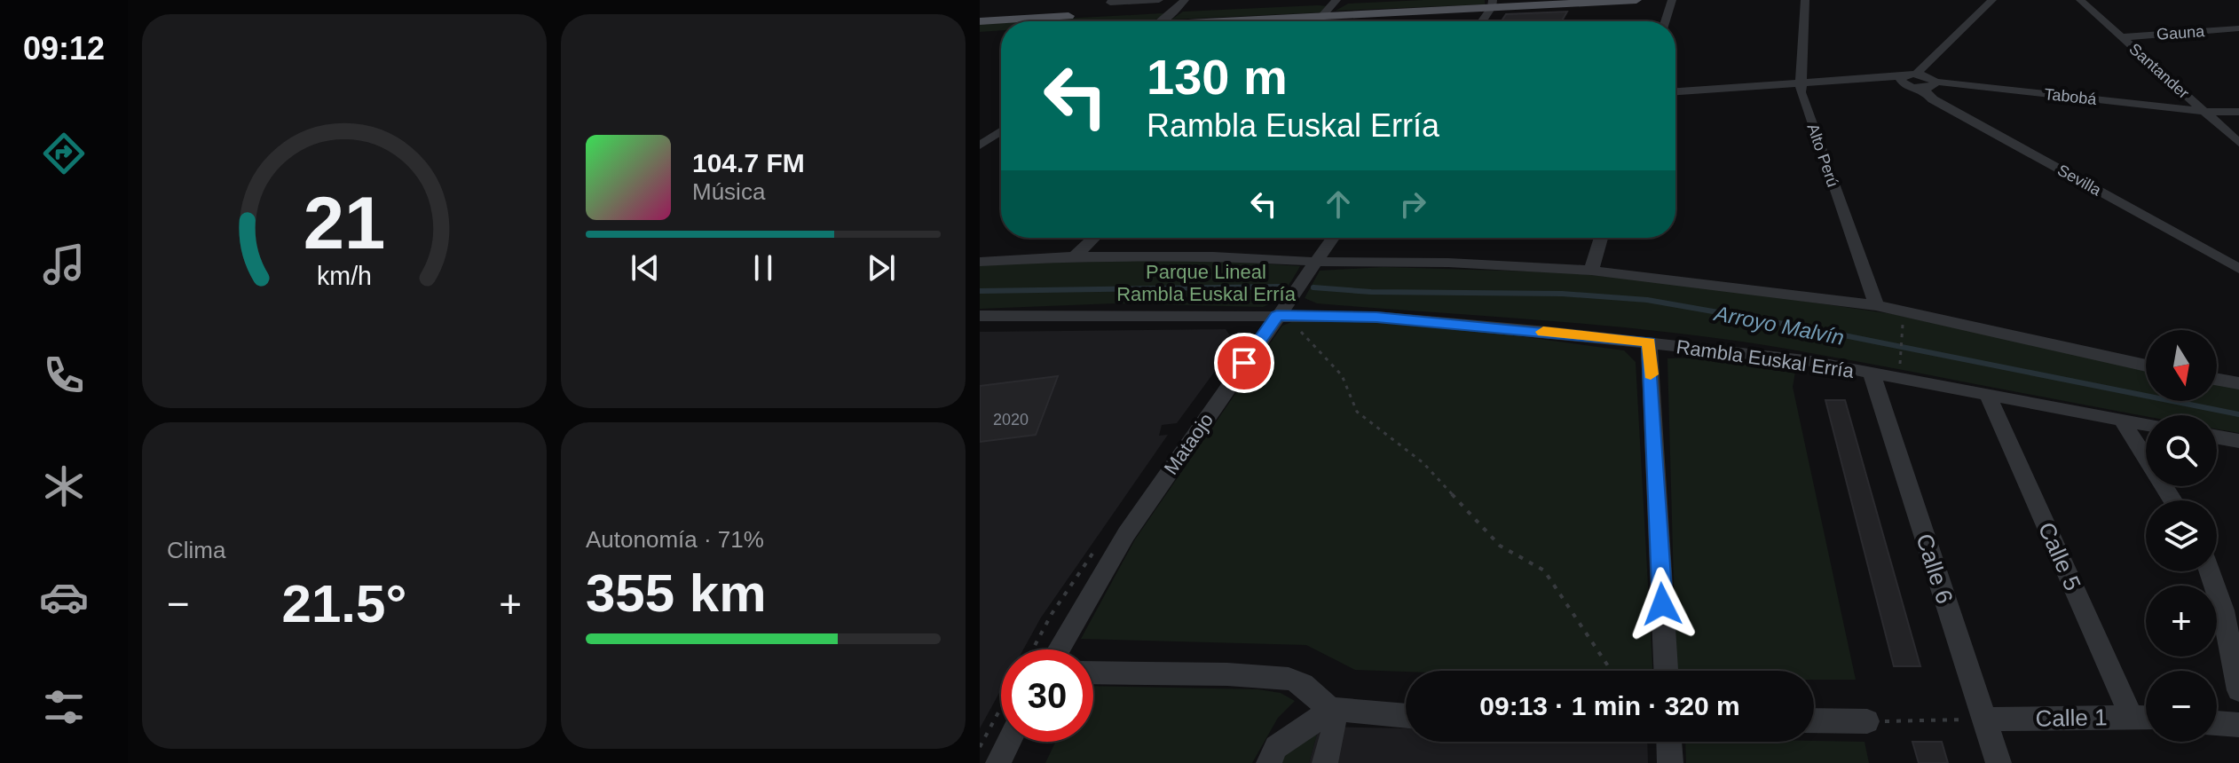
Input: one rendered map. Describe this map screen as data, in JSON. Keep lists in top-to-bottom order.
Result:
{
  "streets": {
    "street": [
      "Gauna",
      "Santander",
      "Tabobá",
      "Alto Perú",
      "Sevilla",
      "Rambla Euskal Erría",
      "Mataojo",
      "Calle 5",
      "Calle 6",
      "Calle 1"
    ]
  },
  "crossings": [
    ["Gauna", "Santander"],
    ["Santander", "Tabobá"],
    ["Tabobá", "Alto Perú"],
    ["Tabobá", "Sevilla"],
    ["Rambla Euskal Erría", "Mataojo"],
    ["Rambla Euskal Erría", "Calle 5"],
    ["Rambla Euskal Erría", "Calle 6"],
    ["Calle 5", "Calle 1"],
    ["Calle 6", "Calle 1"]
  ],
  "water": ["Arroyo Malvín"],
  "parks": ["Parque Lineal Rambla Euskal Erría"],
  "house_numbers": ["2020"],
  "north": "bottom",
  "page": {
    "tabs": "09:12",
    "turn": ["130 m", "Rambla Euskal Erría"],
    "song": ["104.7 FM", "Música"],
    "map_buttons": ["+", "−"],
    "tile": [
      "Clima",
      ["Autonomía · 71%", "355 km"]
    ],
    "heat": ["−", "21.5°", "+"],
    "limit": "30",
    "trip": "09:13 · 1 min · 320 m",
    "gauge": ["21", "km/h"]
  }
}
